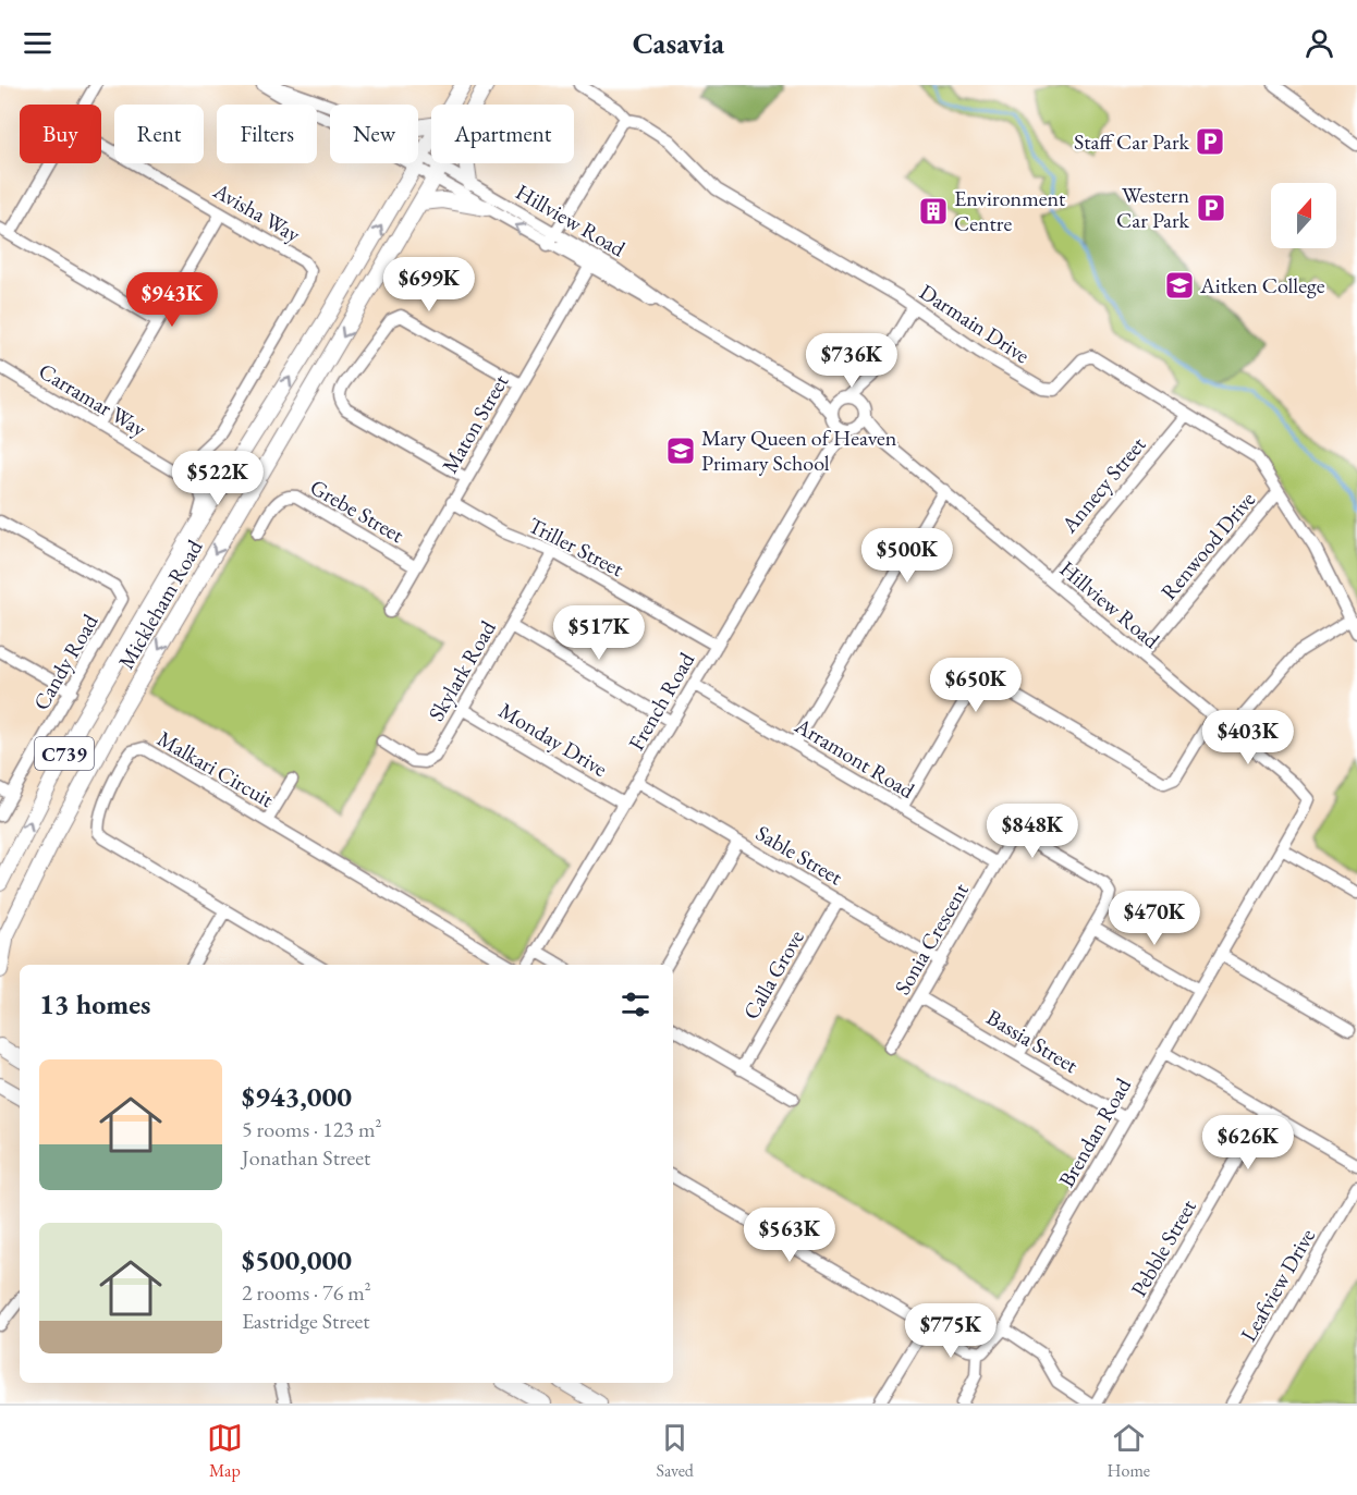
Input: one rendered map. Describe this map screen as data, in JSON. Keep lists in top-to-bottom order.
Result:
{
  "streets": {
    "main road": ["Mickleham Road", "C739"],
    "street": [
      "Avisha Way",
      "Hillview Road",
      "Darmain Drive",
      "Carramar Way",
      "Maton Street",
      "Annecy Street",
      "Grebe Street",
      "Renwood Drive",
      "Triller Street",
      "Candy Road",
      "Skylark Road",
      "French Road",
      "Monday Drive",
      "Arramont Road",
      "Malkari Circuit",
      "Sable Street",
      "Sonia Crescent",
      "Calla Grove",
      "Bassia Street",
      "Brendan Road",
      "Pebble Street",
      "Leafview Drive"
    ]
  },
  "crossings": [
    ["Avisha Way", "Carramar Way"],
    ["Hillview Road", "Maton Street"],
    ["Hillview Road", "Annecy Street"],
    ["Hillview Road", "Renwood Drive"],
    ["Hillview Road", "Mickleham Road"],
    ["Hillview Road", "French Road"],
    ["Hillview Road", "Brendan Road"],
    ["Darmain Drive", "Annecy Street"],
    ["Darmain Drive", "Renwood Drive"],
    ["Carramar Way", "Mickleham Road"],
    ["Maton Street", "Grebe Street"],
    ["Maton Street", "Triller Street"],
    ["Triller Street", "Skylark Road"],
    ["Triller Street", "French Road"],
    ["Skylark Road", "Monday Drive"],
    ["French Road", "Monday Drive"],
    ["French Road", "Arramont Road"],
    ["French Road", "Sable Street"],
    ["Arramont Road", "Sonia Crescent"],
    ["Sable Street", "Sonia Crescent"],
    ["Sable Street", "Calla Grove"],
    ["Sonia Crescent", "Bassia Street"],
    ["Bassia Street", "Brendan Road"]
  ],
  "places": {
    "parking": ["Staff Car Park", "Western Car Park"],
    "building": ["Environment Centre"],
    "school or university": ["Aitken College", "Mary Queen of Heaven Primary School"]
  },
  "north": "top",
  "page": {
    "header": "Casavia",
    "chip": [
      "Buy",
      "Rent",
      "Filters",
      "New",
      "Apartment"
    ],
    "price": [
      "$699K",
      "$943K",
      "$736K",
      "$522K",
      "$500K",
      "$517K",
      "$650K",
      "$403K",
      "$848K",
      "$470K",
      "$626K",
      "$563K",
      "$775K"
    ],
    "heading": "13 homes",
    "list": [
      {
        "name": "$943,000",
        "note": "5 rooms · 123 m² · Jonathan Street"
      },
      {
        "name": "$500,000",
        "note": "2 rooms · 76 m² · Eastridge Street"
      }
    ],
    "tabs": ["Map", "Saved", "Home"]
  }
}
